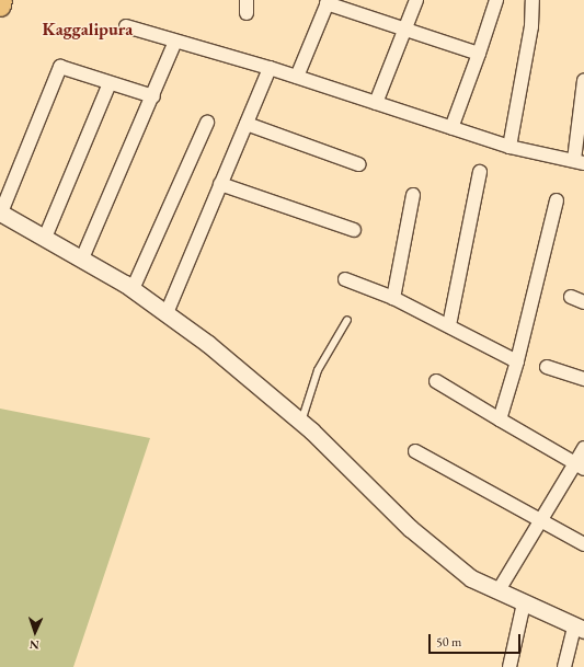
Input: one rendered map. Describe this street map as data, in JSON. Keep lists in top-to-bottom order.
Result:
{
  "districts": ["Kaggalipura"],
  "scale_bar": "50 m",
  "north": "bottom"
}
